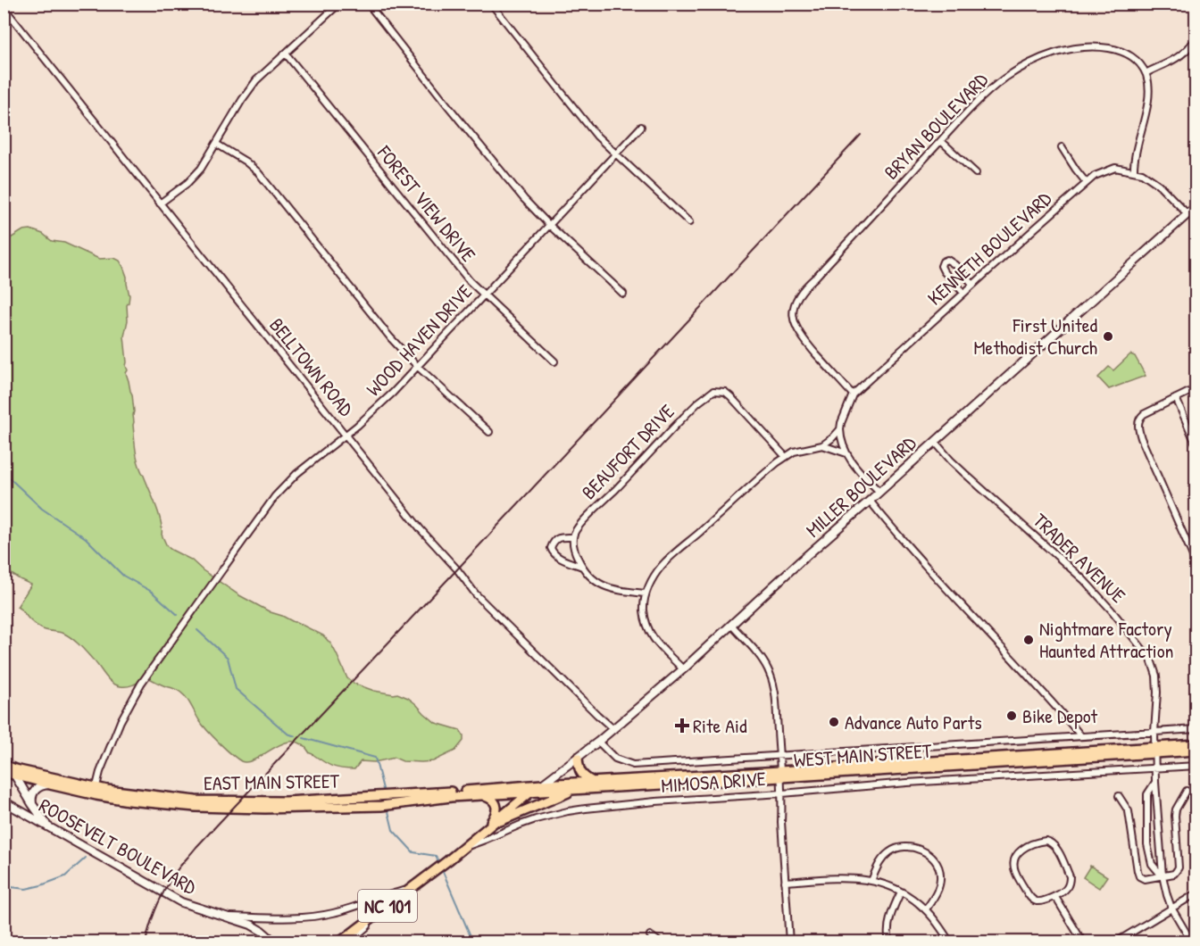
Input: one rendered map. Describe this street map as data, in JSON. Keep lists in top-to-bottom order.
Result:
{
  "streets": {
    "main road": ["WEST MAIN STREET", "EAST MAIN STREET", "NC 101"],
    "street": [
      "BRYAN BOULEVARD",
      "FOREST VIEW DRIVE",
      "KENNETH BOULEVARD",
      "WOOD HAVEN DRIVE",
      "BELLTOWN ROAD",
      "BEAUFORT DRIVE",
      "MILLER BOULEVARD",
      "TRADER AVENUE",
      "MIMOSA DRIVE",
      "ROOSEVELT BOULEVARD"
    ]
  },
  "crossings": [
    ["BRYAN BOULEVARD", "KENNETH BOULEVARD"],
    ["FOREST VIEW DRIVE", "WOOD HAVEN DRIVE"],
    ["KENNETH BOULEVARD", "MILLER BOULEVARD"],
    ["WOOD HAVEN DRIVE", "BELLTOWN ROAD"],
    ["WOOD HAVEN DRIVE", "EAST MAIN STREET"],
    ["BELLTOWN ROAD", "MILLER BOULEVARD"],
    ["MILLER BOULEVARD", "TRADER AVENUE"],
    ["MILLER BOULEVARD", "WEST MAIN STREET"],
    ["MILLER BOULEVARD", "EAST MAIN STREET"],
    ["MILLER BOULEVARD", "NC 101"],
    ["TRADER AVENUE", "WEST MAIN STREET"],
    ["TRADER AVENUE", "MIMOSA DRIVE"],
    ["WEST MAIN STREET", "EAST MAIN STREET"],
    ["WEST MAIN STREET", "NC 101"],
    ["EAST MAIN STREET", "NC 101"],
    ["MIMOSA DRIVE", "NC 101"]
  ],
  "places": {
    "other": [
      "First United Methodist Church",
      "Nightmare Factory Haunted Attraction",
      "Bike Depot",
      "Advance Auto Parts"
    ],
    "health": ["Rite Aid"]
  }
}
